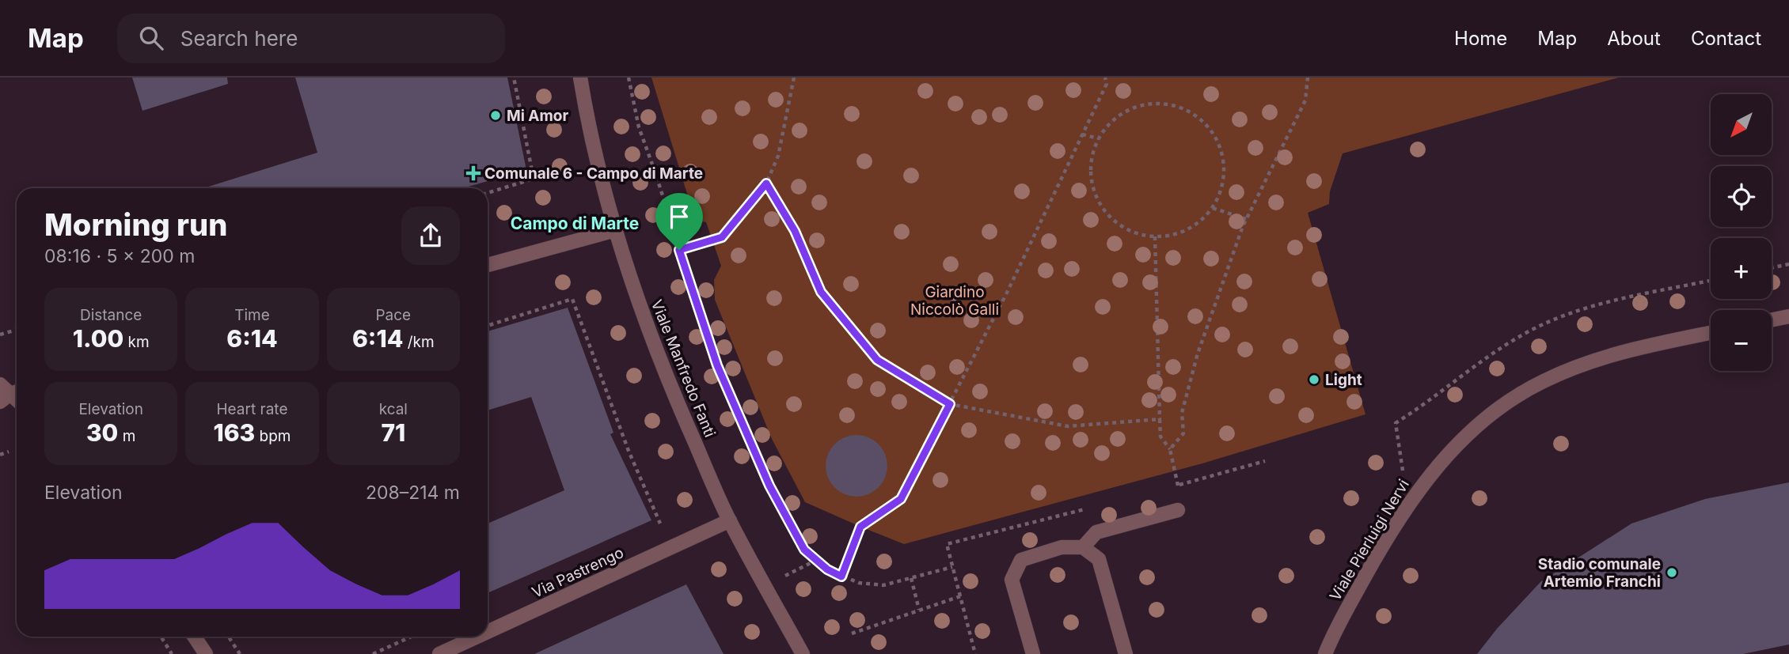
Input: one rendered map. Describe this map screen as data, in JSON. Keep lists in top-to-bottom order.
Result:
{
  "streets": {
    "street": ["Viale Manfredo Fanti", "Viale Pierluigi Nervi", "Via Pastrengo"]
  },
  "crossings": [
    ["Viale Manfredo Fanti", "Via Pastrengo"]
  ],
  "districts": ["Campo di Marte"],
  "parks": ["Giardino Niccolò Galli"],
  "places": {
    "other": ["Mi Amor", "Light", "Stadio comunale Artemio Franchi"],
    "health": ["Comunale 6 - Campo di Marte"]
  },
  "north": "bottom left",
  "page": {
    "header": "Map",
    "search": "Search here",
    "nav": [
      "Home",
      "Map",
      "About",
      "Contact"
    ],
    "map_buttons": ["+", "−"],
    "heading": ["Morning run", "08:16 · 5 × 200 m"],
    "stats": [
      ["Distance", "1.00 km"],
      ["Time", "6:14"],
      ["Pace", "6:14 /km"],
      ["Elevation", "30 m"],
      ["Heart rate", "163 bpm"],
      ["kcal", "71"]
    ],
    "chart": ["Elevation", "208–214 m"]
  }
}
